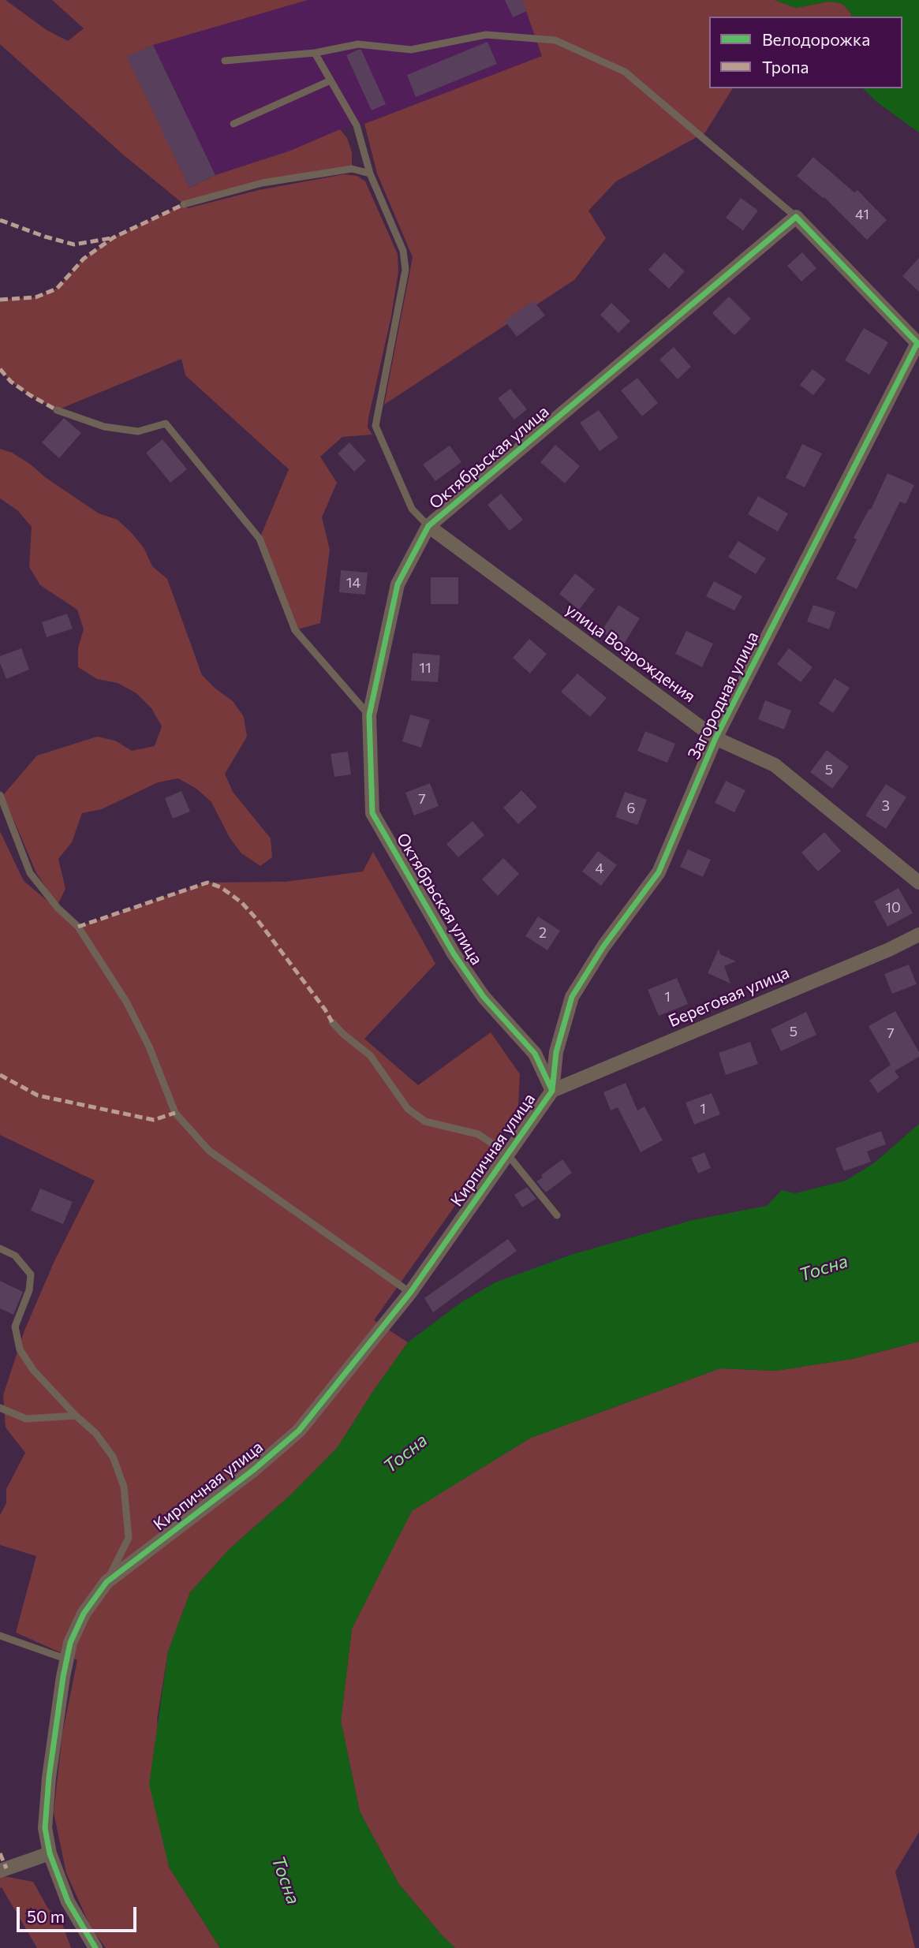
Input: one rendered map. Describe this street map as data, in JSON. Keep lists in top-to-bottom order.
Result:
{
  "streets": {
    "street": [
      "Октябрьская улица",
      "улица Возрождения",
      "Загородная улица",
      "Береговая улица",
      "Кирпичная улица"
    ]
  },
  "crossings": [
    ["Октябрьская улица", "улица Возрождения"],
    ["Октябрьская улица", "Загородная улица"],
    ["Октябрьская улица", "Береговая улица"],
    ["Октябрьская улица", "Кирпичная улица"],
    ["улица Возрождения", "Загородная улица"],
    ["Загородная улица", "Береговая улица"],
    ["Загородная улица", "Кирпичная улица"],
    ["Береговая улица", "Кирпичная улица"]
  ],
  "water": ["Тосна"],
  "house_numbers": [
    "41",
    "14",
    "11",
    "5",
    "7",
    "3",
    "6",
    "4",
    "10",
    "2",
    "1",
    "5",
    "7",
    "1"
  ],
  "legend": ["Велодорожка", "Тропа"],
  "scale_bar": "50 m"
}
